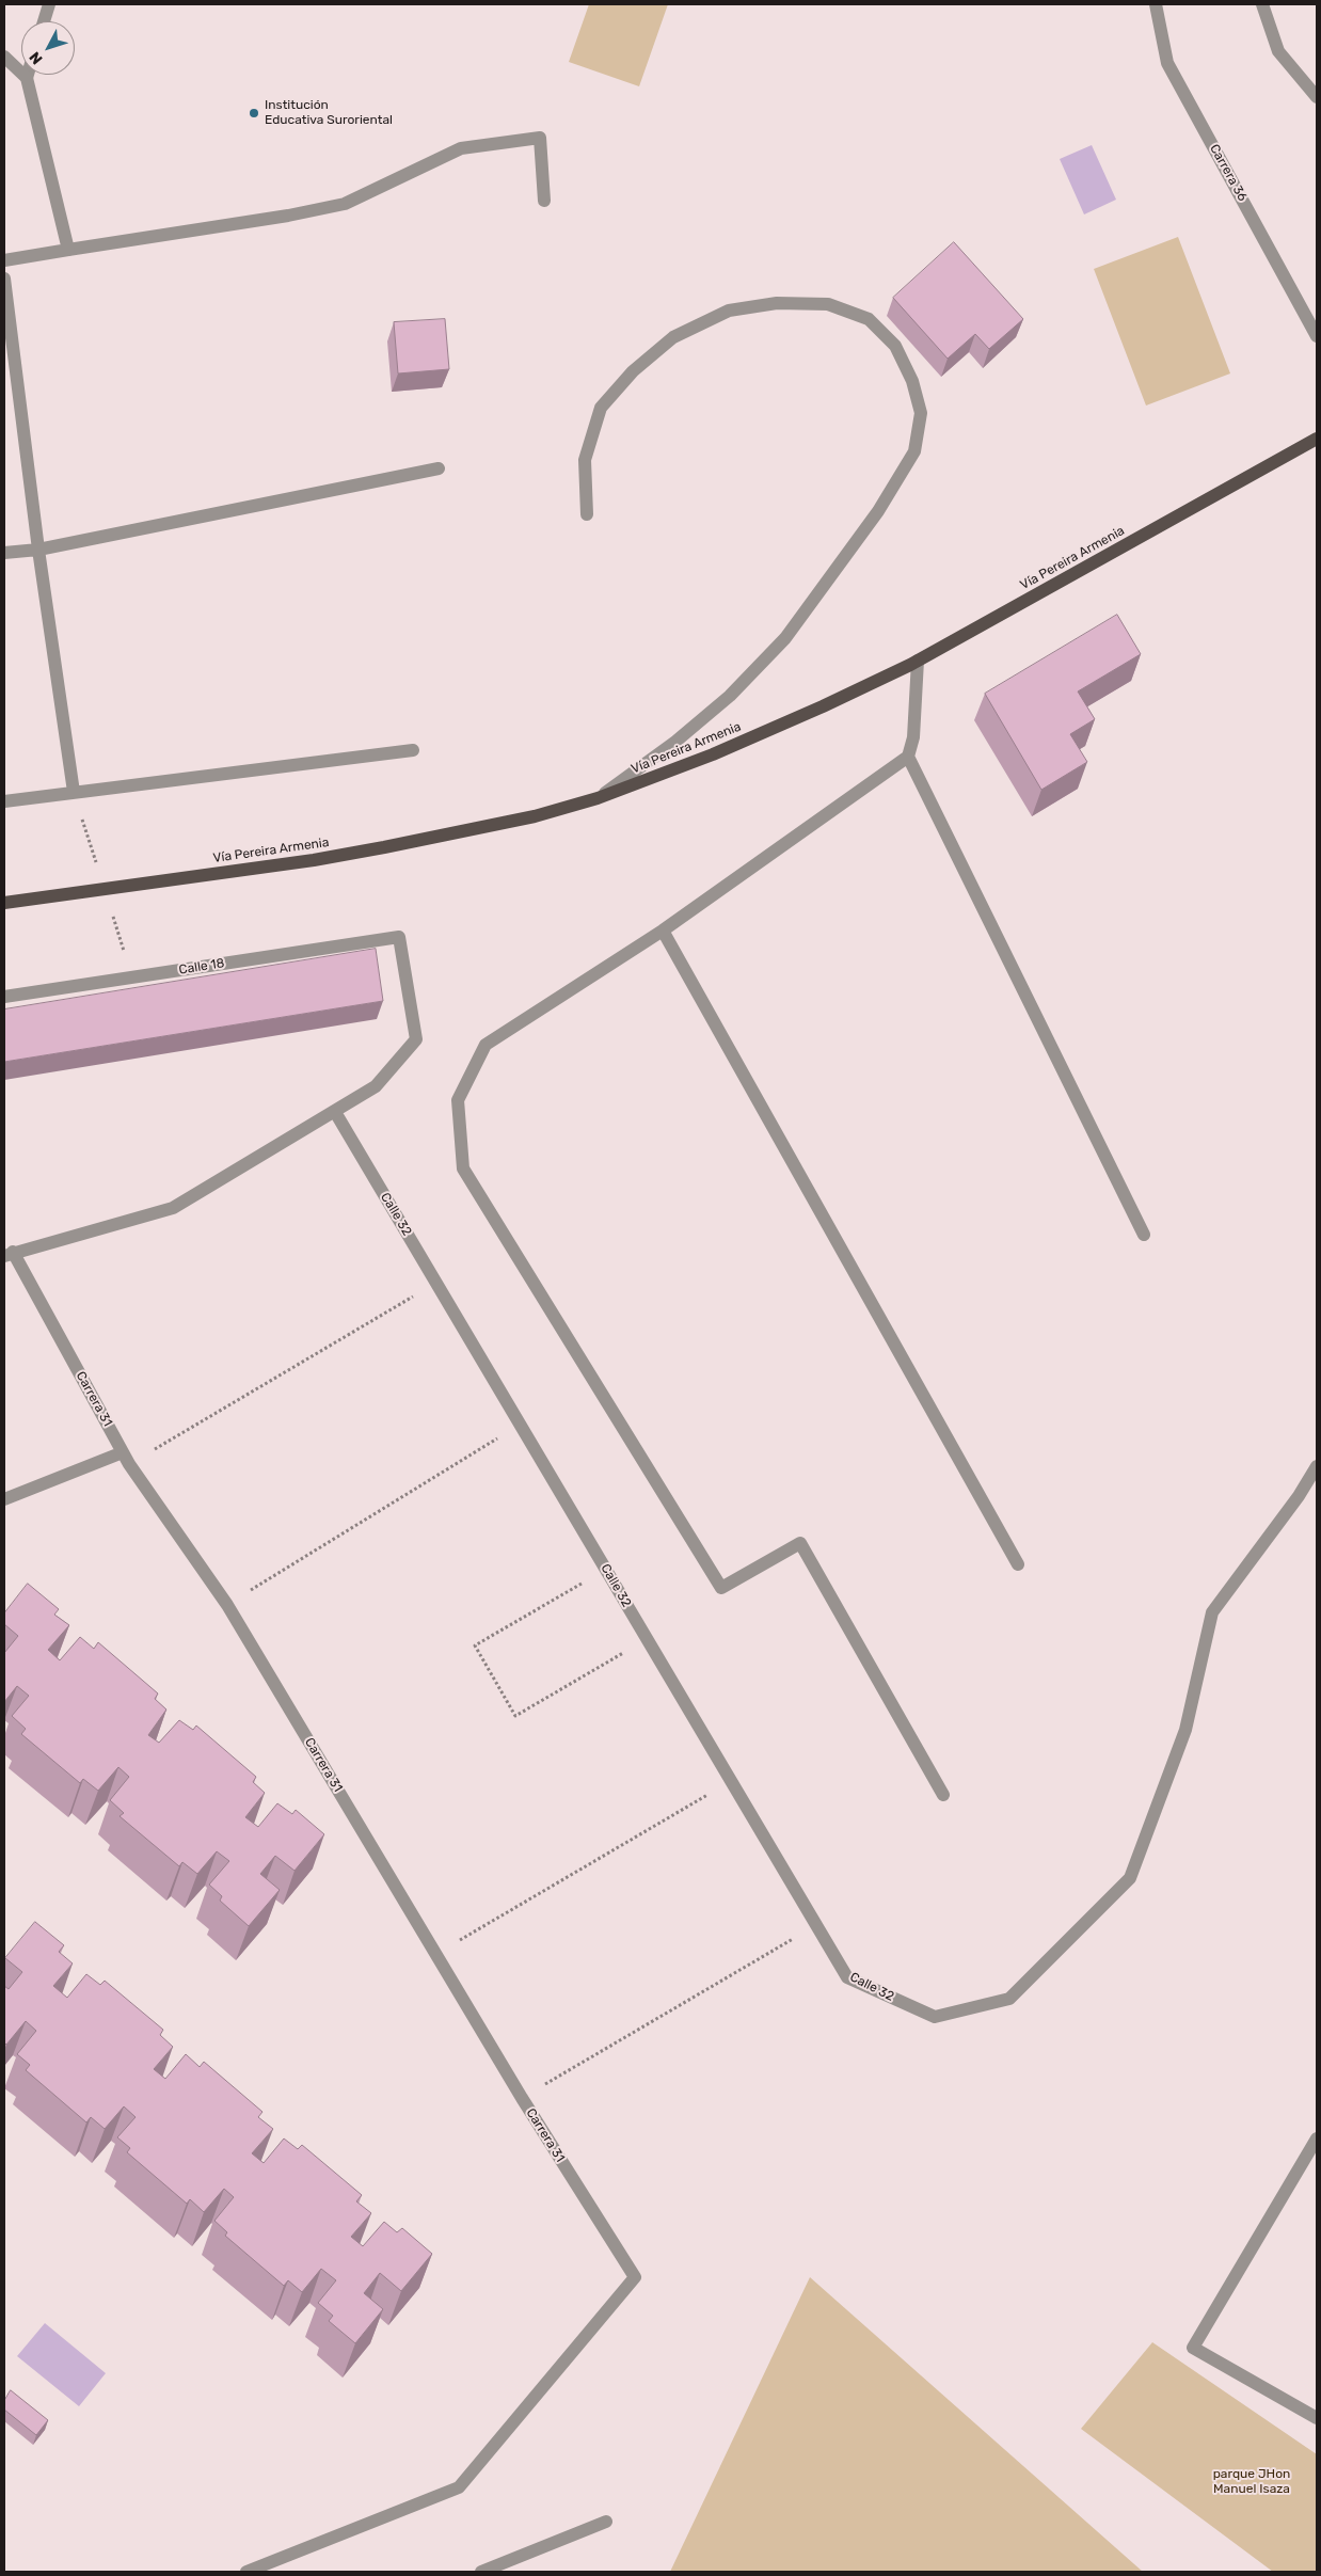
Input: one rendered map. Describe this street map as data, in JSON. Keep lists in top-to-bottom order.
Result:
{
  "streets": {
    "main road": ["Vía Pereira Armenia"],
    "street": [
      "Carrera 36",
      "Calle 18",
      "Calle 32",
      "Carrera 31"
    ]
  },
  "crossings": [
    ["Calle 18", "Calle 32"]
  ],
  "parks": ["parque JHon Manuel Isaza"],
  "places": ["Institución Educativa Suroriental"],
  "north": "bottom left"
}
